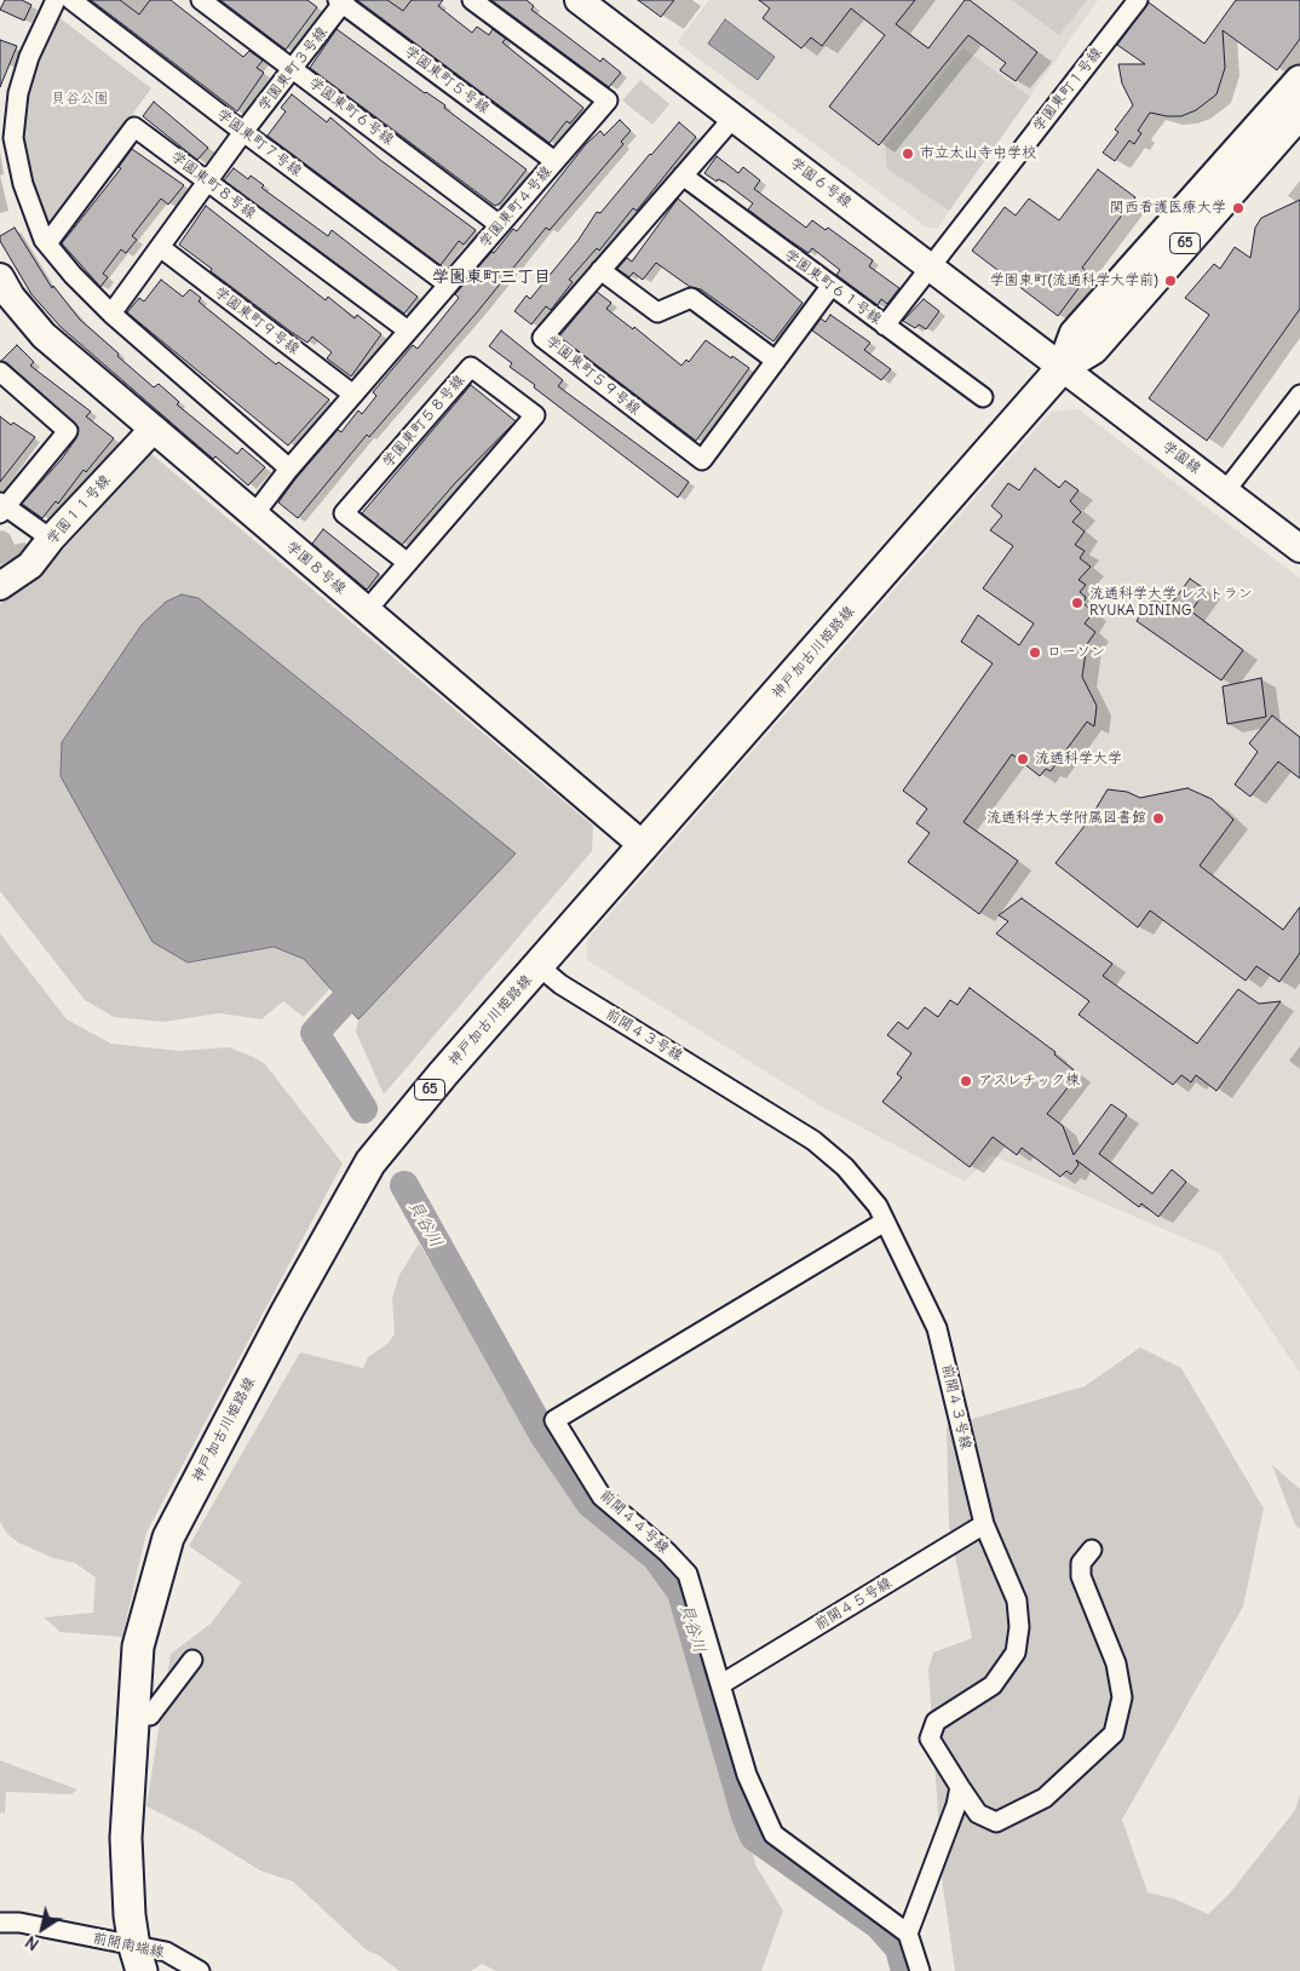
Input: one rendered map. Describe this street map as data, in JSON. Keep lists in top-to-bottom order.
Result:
{
  "streets": {
    "main road": ["65", "神戸加古川姫路線"],
    "street": [
      "学園東町３号線",
      "学園東町５号線",
      "学園東町１号線",
      "学園東町６号線",
      "学園東町７号線",
      "学園６号線",
      "学園東町８号線",
      "学園東町４号線",
      "学園東町６１号線",
      "学園東町９号線",
      "学園東町５９号線",
      "学園東町５８号線",
      "学園線",
      "学園１１号線",
      "学園８号線",
      "前開４３号線",
      "前開４４号線",
      "前開４５号線",
      "前開南端線"
    ]
  },
  "crossings": [
    ["学園東町３号線", "学園東町５号線"],
    ["学園東町３号線", "学園東町６号線"],
    ["学園東町３号線", "学園東町７号線"],
    ["学園東町３号線", "学園東町８号線"],
    ["学園東町３号線", "学園東町９号線"],
    ["学園東町５号線", "学園東町４号線"],
    ["学園東町１号線", "学園６号線"],
    ["学園東町１号線", "学園東町６１号線"],
    ["学園東町６号線", "学園東町４号線"],
    ["学園東町７号線", "学園東町４号線"],
    ["学園６号線", "学園東町５９号線"],
    ["学園６号線", "学園線"],
    ["学園６号線", "神戸加古川姫路線"],
    ["学園東町８号線", "学園東町４号線"],
    ["学園東町４号線", "学園東町９号線"],
    ["学園東町４号線", "学園８号線"],
    ["学園東町６１号線", "学園東町５９号線"],
    ["学園東町５８号線", "学園８号線"],
    ["学園線", "神戸加古川姫路線"],
    ["学園１１号線", "学園８号線"],
    ["学園８号線", "神戸加古川姫路線"],
    ["神戸加古川姫路線", "前開４３号線"],
    ["神戸加古川姫路線", "前開南端線"],
    ["前開４３号線", "前開４４号線"],
    ["前開４３号線", "前開４５号線"],
    ["前開４４号線", "前開４５号線"]
  ],
  "districts": ["学園東町三丁目"],
  "water": ["貝谷川"],
  "parks": ["貝谷公園"],
  "places": [
    "市立太山寺中学校",
    "関西看護医療大学",
    "学園東町(流通科学大学前)",
    "流通科学大学 レストラン RYUKA DINING",
    "ローソン",
    "流通科学大学",
    "流通科学大学附属図書館",
    "アスレチック棟"
  ],
  "north": "bottom left"
}
